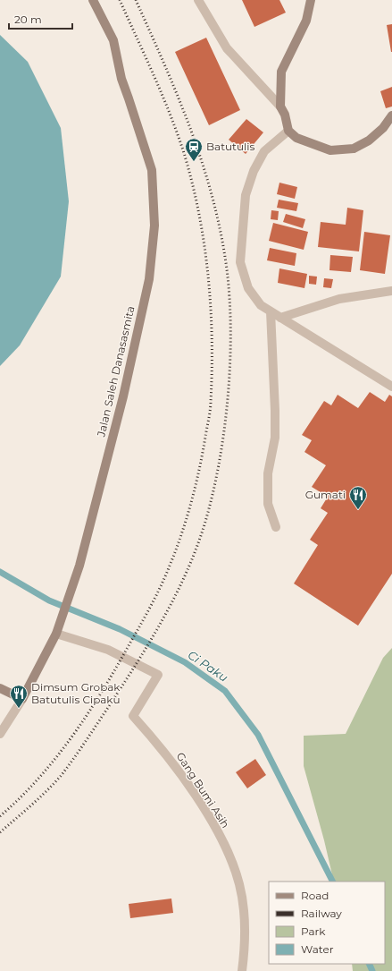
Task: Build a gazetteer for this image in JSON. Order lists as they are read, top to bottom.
{
  "streets": {
    "main road": ["Jalan Saleh Danasasmita"],
    "street": ["Gang Bumi Asih"]
  },
  "crossings": [
    ["Jalan Saleh Danasasmita", "Gang Bumi Asih"]
  ],
  "water": ["Ci Paku"],
  "places": {
    "station": ["Batutulis"],
    "restaurant": ["Gumati", "Dimsum Grobak Batutulis Cipaku"]
  },
  "legend": [
    "Road",
    "Railway",
    "Park",
    "Water"
  ],
  "scale_bar": "20 m"
}
